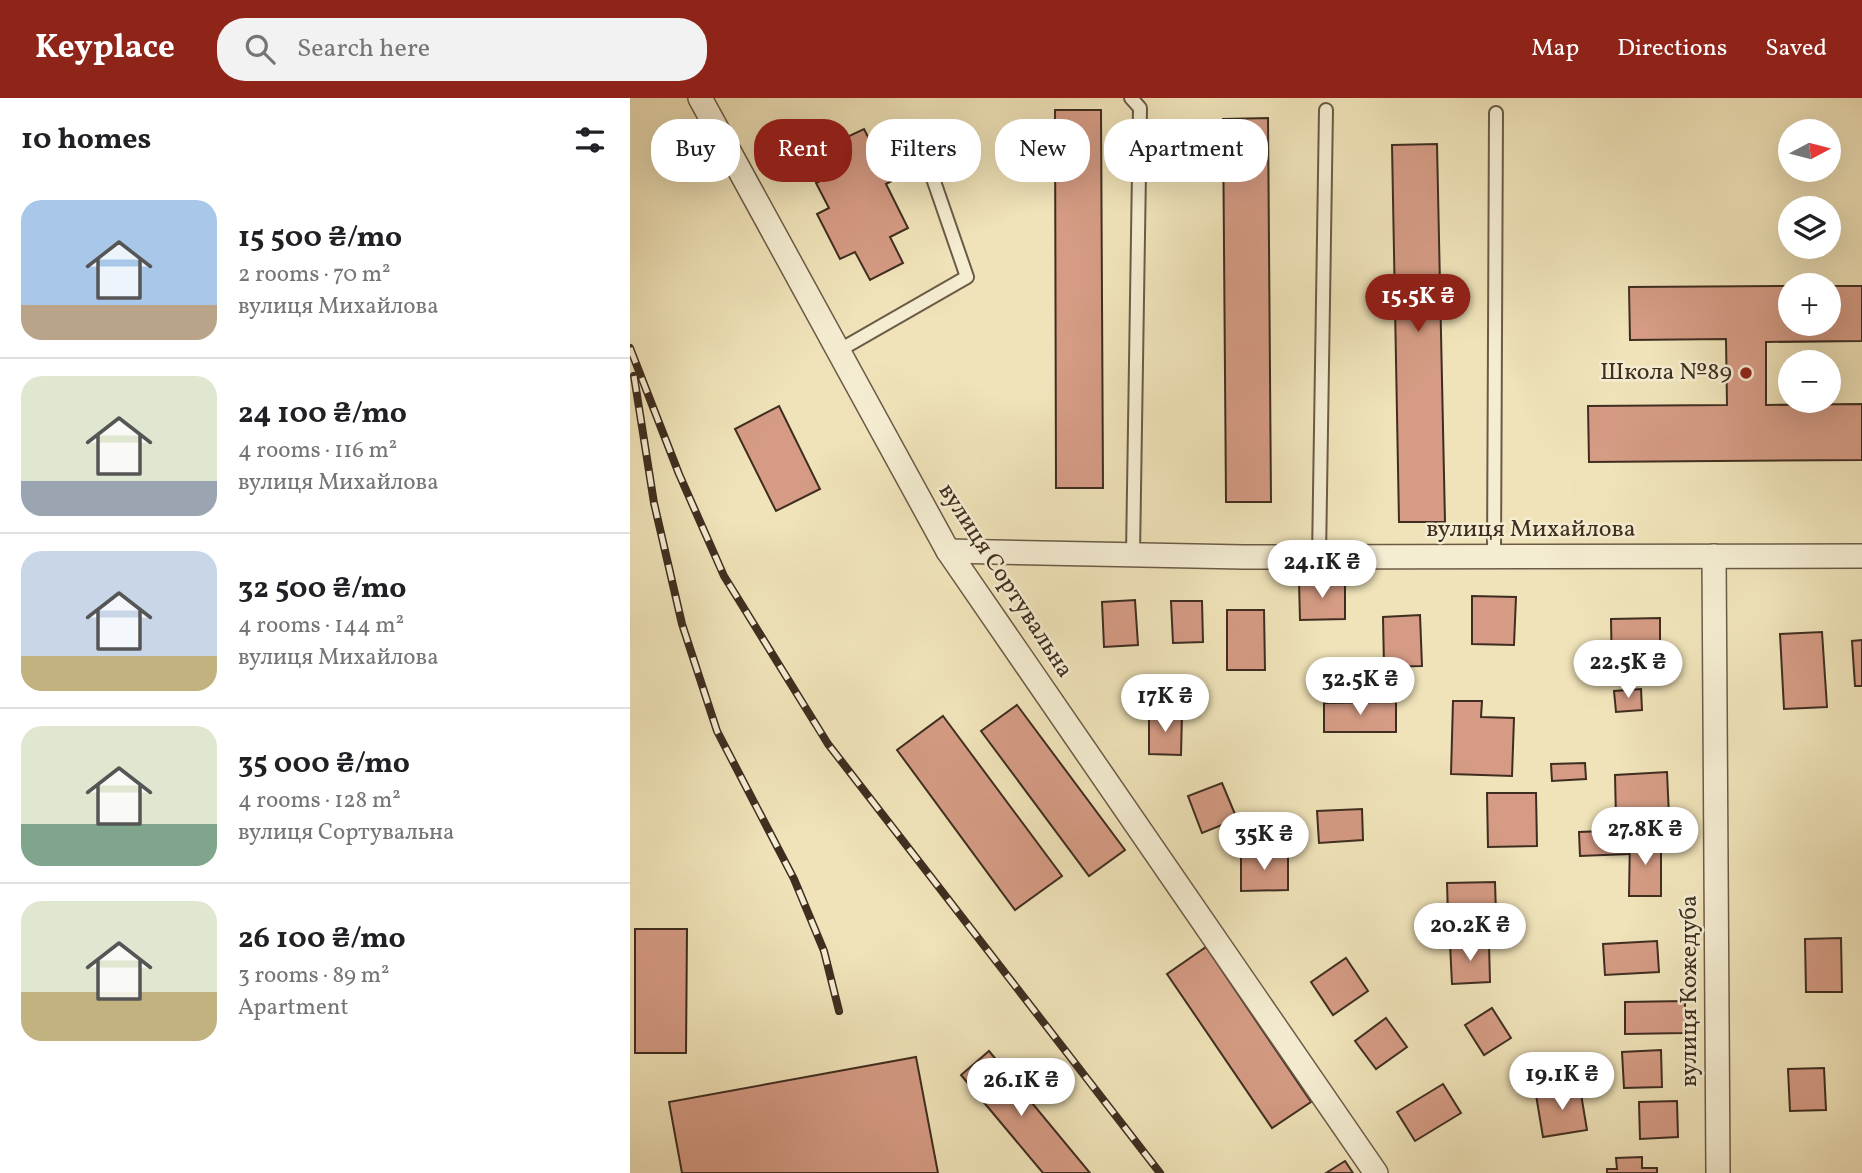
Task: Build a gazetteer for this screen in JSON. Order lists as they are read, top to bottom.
{
  "streets": {
    "street": ["вулиця Михайлова", "вулиця Сортувальна", "вулиця Кожедуба"]
  },
  "crossings": [
    ["вулиця Михайлова", "вулиця Сортувальна"],
    ["вулиця Михайлова", "вулиця Кожедуба"]
  ],
  "places": ["Школа №89"],
  "north": "right",
  "page": {
    "header": "Keyplace",
    "search": "Search here",
    "nav": ["Map", "Directions", "Saved"],
    "heading": "10 homes",
    "map_buttons": ["+", "−"],
    "chip": [
      "Buy",
      "Rent",
      "Filters",
      "New",
      "Apartment"
    ],
    "list": [
      {
        "name": "15 500 ₴/mo",
        "note": "2 rooms · 70 m² · вулиця Михайлова"
      },
      {
        "name": "24 100 ₴/mo",
        "note": "4 rooms · 116 m² · вулиця Михайлова"
      },
      {
        "name": "32 500 ₴/mo",
        "note": "4 rooms · 144 m² · вулиця Михайлова"
      },
      {
        "name": "35 000 ₴/mo",
        "note": "4 rooms · 128 m² · вулиця Сортувальна"
      },
      {
        "name": "26 100 ₴/mo",
        "note": "3 rooms · 89 m² · Apartment"
      }
    ],
    "price": [
      "15.5K ₴",
      "24.1K ₴",
      "22.5K ₴",
      "32.5K ₴",
      "17K ₴",
      "27.8K ₴",
      "35K ₴",
      "20.2K ₴",
      "19.1K ₴",
      "26.1K ₴"
    ]
  }
}
